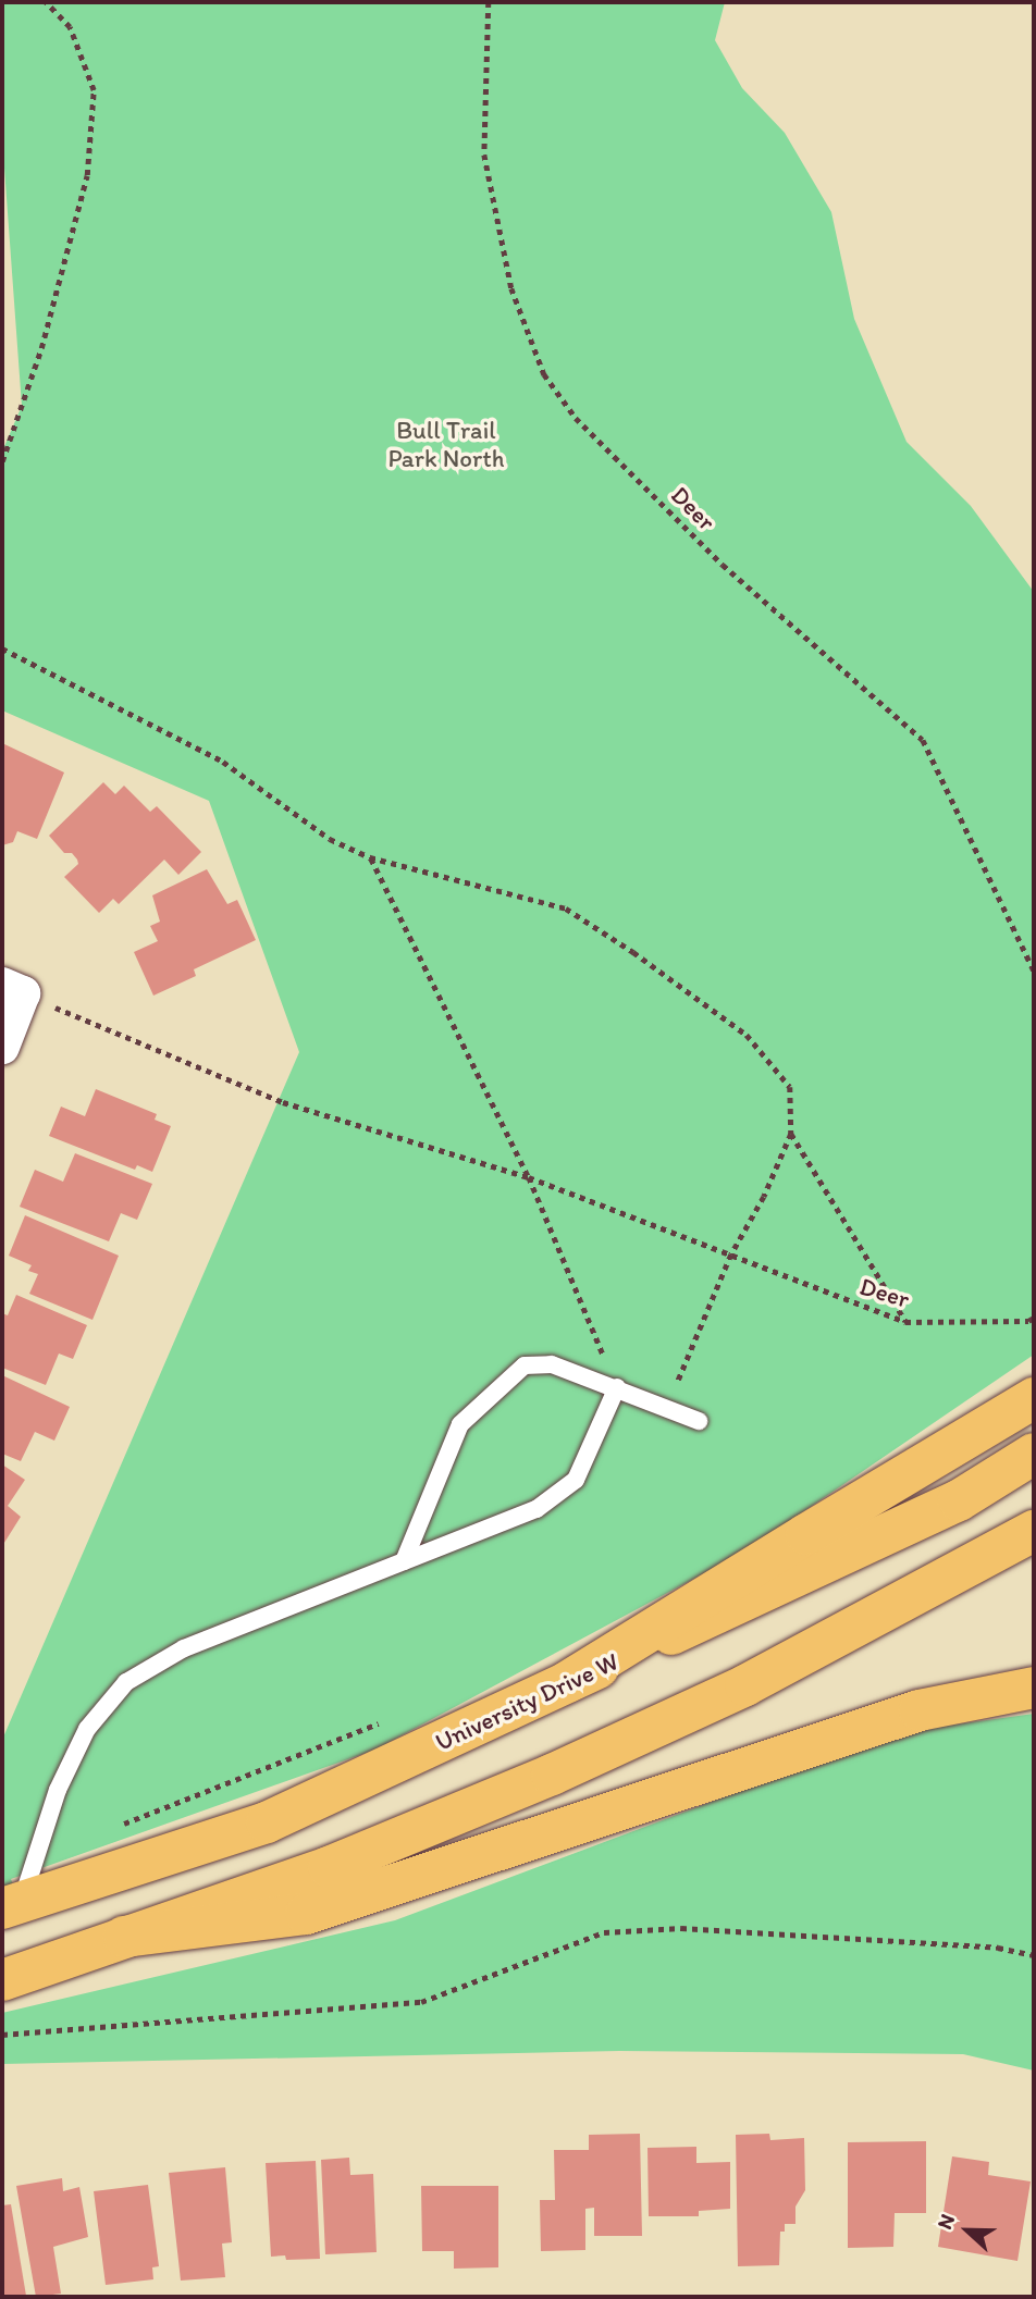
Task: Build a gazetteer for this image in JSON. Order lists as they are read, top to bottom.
{
  "streets": {
    "main road": ["University Drive W"],
    "path": ["Deer"]
  },
  "parks": ["Bull Trail Park North"],
  "north": "left"
}
